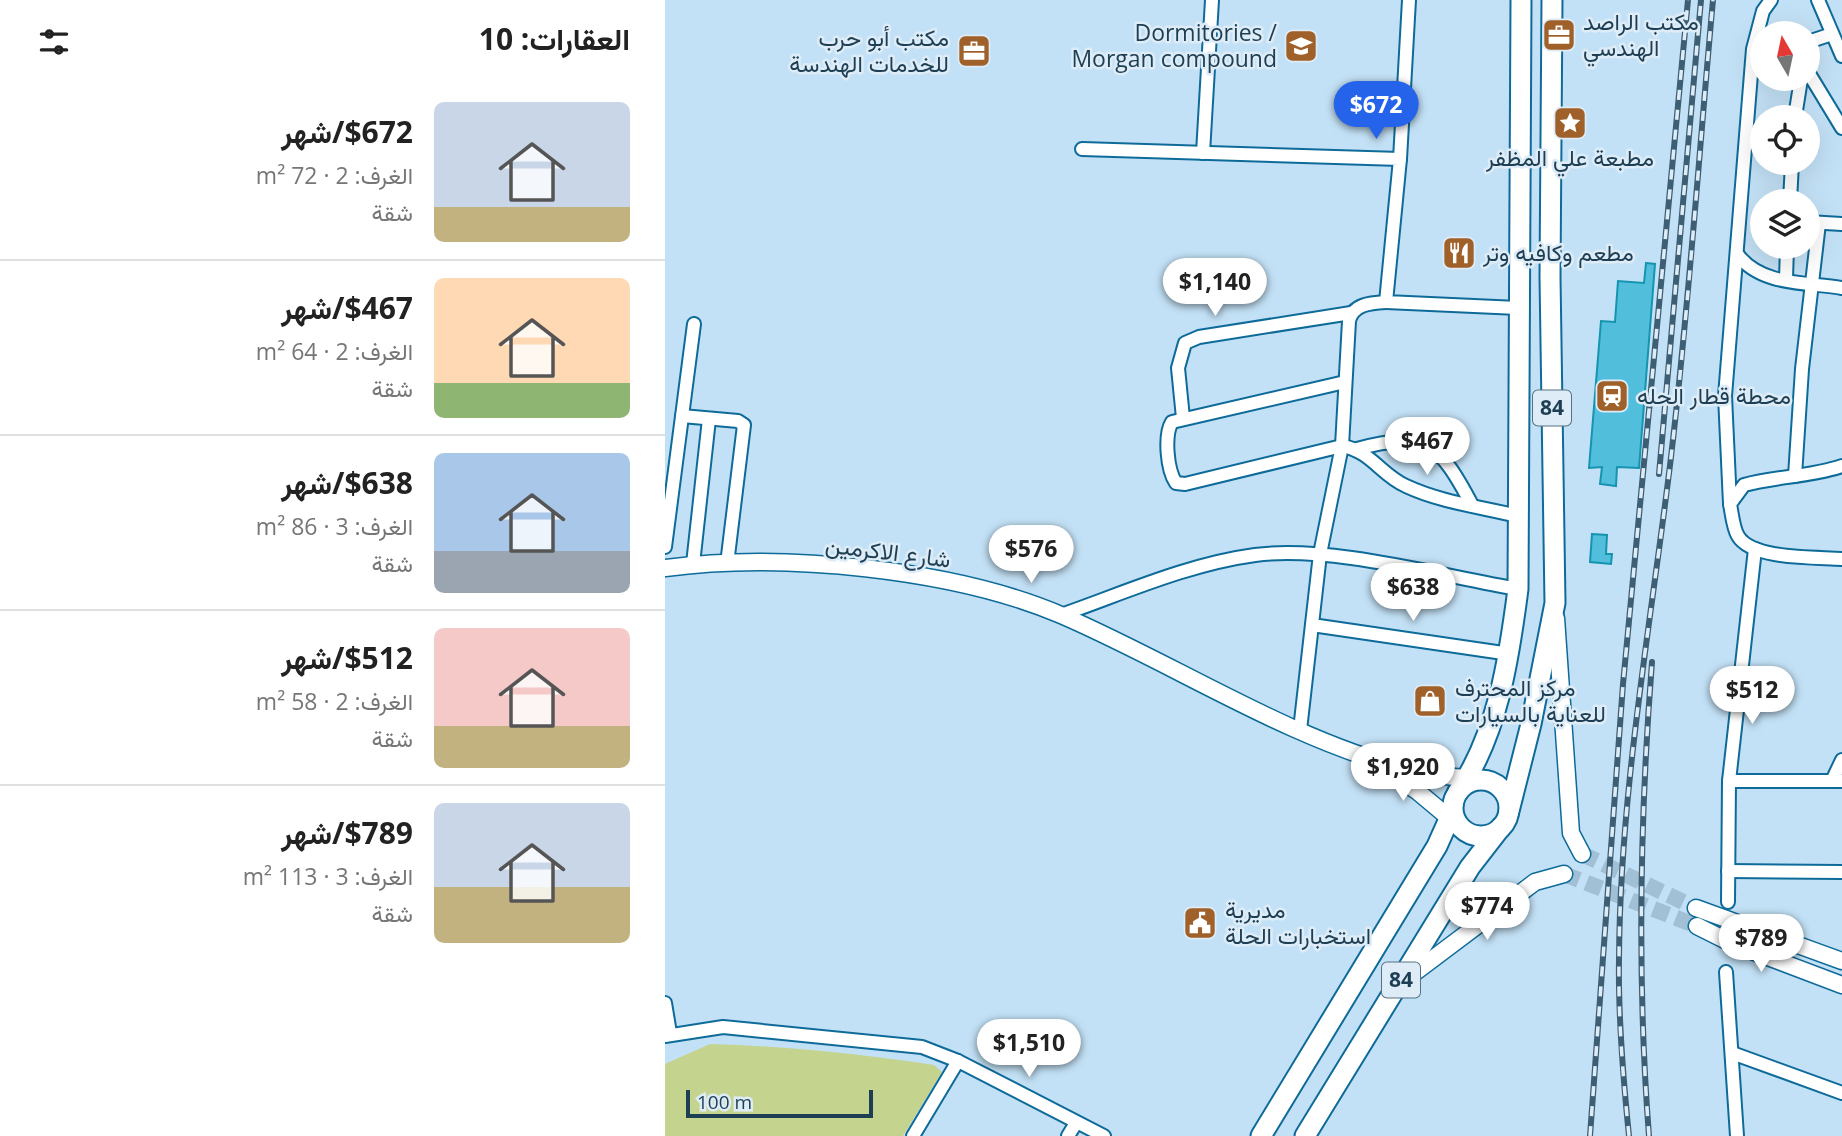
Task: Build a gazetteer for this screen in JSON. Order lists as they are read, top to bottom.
{
  "streets": {
    "main road": ["84"],
    "street": ["شارع الاكرمين"]
  },
  "crossings": [
    ["84", "شارع الاكرمين"]
  ],
  "places": {
    "office": ["مكتب الراصد الهندسي", "مكتب أبو حرب للخدمات الهندسة"],
    "school or university": ["Dormitories / Morgan compound"],
    "place": ["مطبعة علي المظفر"],
    "restaurant": ["مطعم وكافيه وتر"],
    "station": ["محطة قطار الحله"],
    "shop": ["مركز المحترف للعناية بالسيارات"],
    "public building": ["مديرية استخبارات الحلة"]
  },
  "scale_bar": "100 m",
  "north": "top",
  "page": {
    "heading": "العقارات: 10",
    "price": [
      "$672",
      "$1,140",
      "$467",
      "$576",
      "$638",
      "$512",
      "$1,920",
      "$774",
      "$789",
      "$1,510"
    ],
    "list": [
      {
        "name": "$672/شهر",
        "note": "الغرف: 2 · 72 m² · شقة"
      },
      {
        "name": "$467/شهر",
        "note": "الغرف: 2 · 64 m² · شقة"
      },
      {
        "name": "$638/شهر",
        "note": "الغرف: 3 · 86 m² · شقة"
      },
      {
        "name": "$512/شهر",
        "note": "الغرف: 2 · 58 m² · شقة"
      },
      {
        "name": "$789/شهر",
        "note": "الغرف: 3 · 113 m² · شقة"
      }
    ],
    "scale": "100 m"
  }
}
